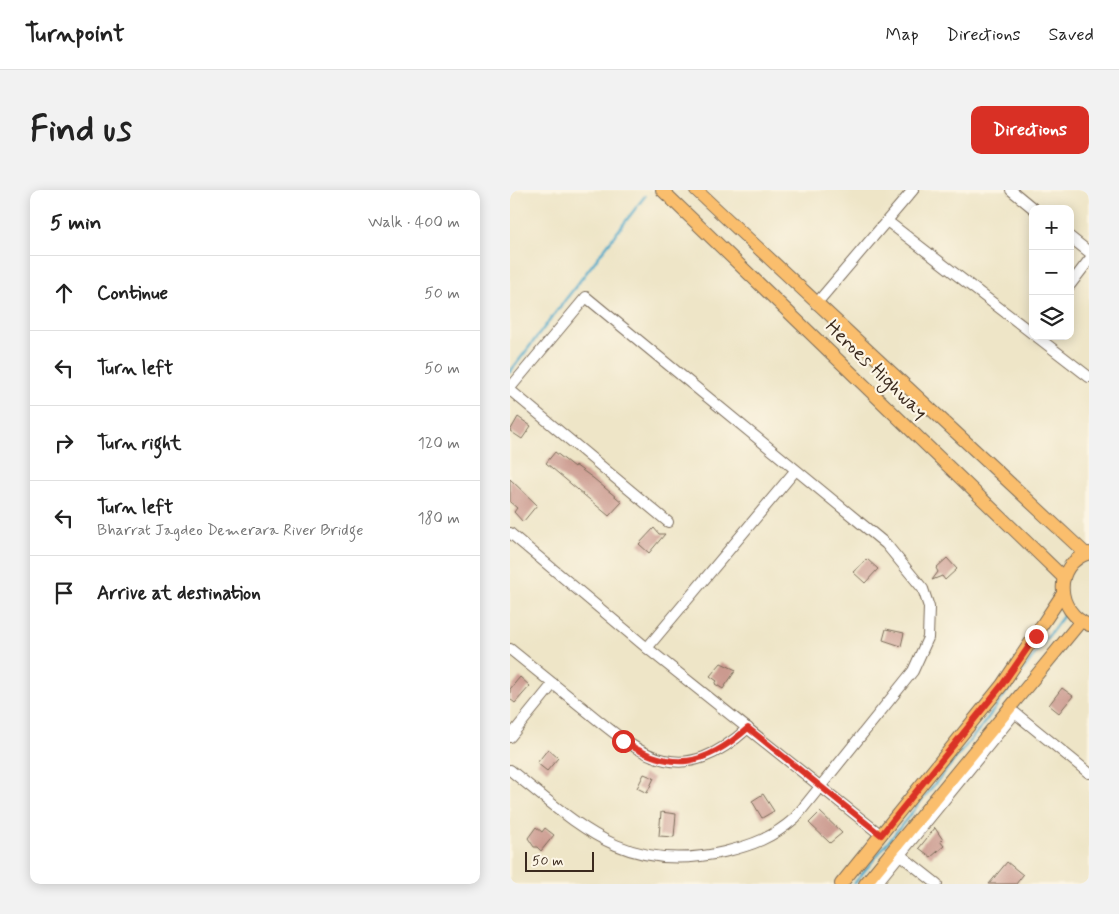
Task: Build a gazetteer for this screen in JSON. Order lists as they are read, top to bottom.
{
  "streets": {
    "main road": ["Heroes Highway"]
  },
  "scale_bar": "50 m",
  "page": {
    "header": "Turnpoint",
    "nav": ["Map", "Directions", "Saved"],
    "buttons": "Directions",
    "title": "Find us",
    "heading": ["5 min", "Walk · 400 m"],
    "map_buttons": ["+", "−"],
    "list": [
      ["Continue", "50 m"],
      ["Turn left", "50 m"],
      ["Turn right", "120 m"],
      ["Turn left", "Bharrat Jagdeo Demerara River Bridge", "180 m"],
      "Arrive at destination"
    ],
    "scale": "50 m"
  }
}
